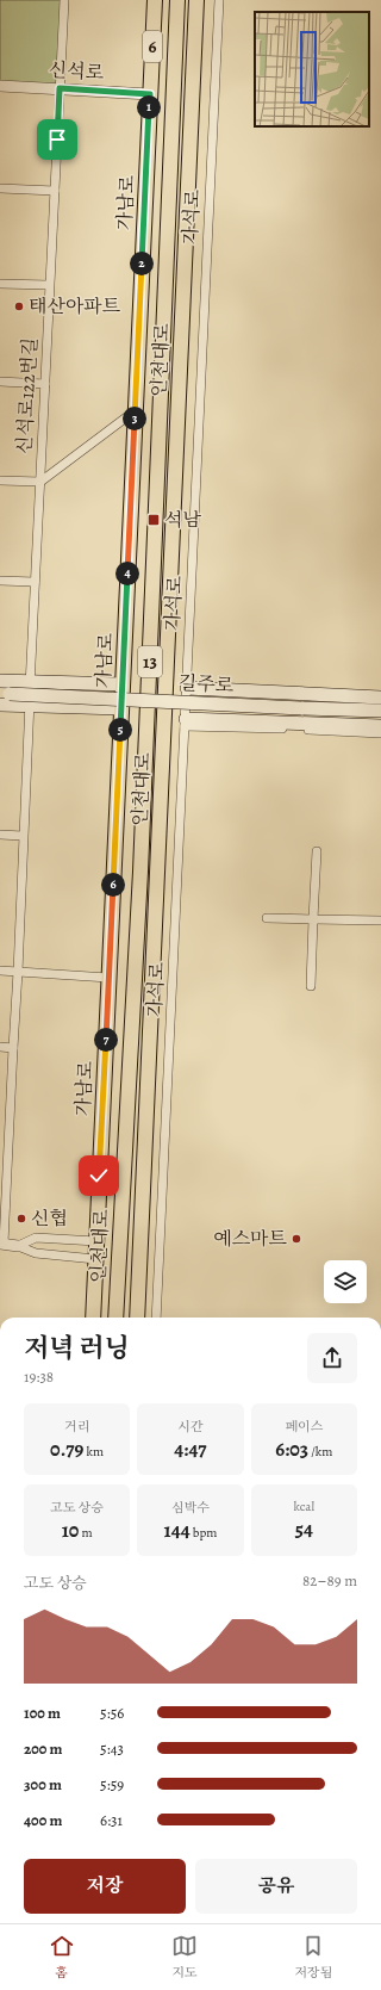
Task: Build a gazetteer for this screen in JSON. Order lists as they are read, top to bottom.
{
  "streets": {
    "main road": [
      "6",
      "가남로",
      "인천대로",
      "13",
      "길주로"
    ],
    "street": ["신석로", "가석로", "신석로122번길"]
  },
  "crossings": [
    ["신석로", "가남로"],
    ["신석로", "신석로122번길"],
    ["가석로", "길주로"]
  ],
  "places": {
    "other": ["태산아파트", "신협", "예스마트"],
    "transit": ["석남"]
  },
  "page": {
    "pins": [
      "1",
      "2",
      "3",
      "4",
      "5",
      "6",
      "7"
    ],
    "heading": ["저녁 러닝", "19:38"],
    "stats": [
      ["거리", "0.79 km"],
      ["시간", "4:47"],
      ["페이스", "6:03 /km"],
      ["고도 상승", "10 m"],
      ["심박수", "144 bpm"],
      ["kcal", "54"]
    ],
    "chart": ["고도 상승", "82–89 m"],
    "list": [
      {
        "name": "100 m",
        "note": "5:56"
      },
      {
        "name": "200 m",
        "note": "5:43"
      },
      {
        "name": "300 m",
        "note": "5:59"
      },
      {
        "name": "400 m",
        "note": "6:31"
      }
    ],
    "buttons": ["저장", "공유"],
    "tabs": ["홈", "지도", "저장됨"]
  }
}
